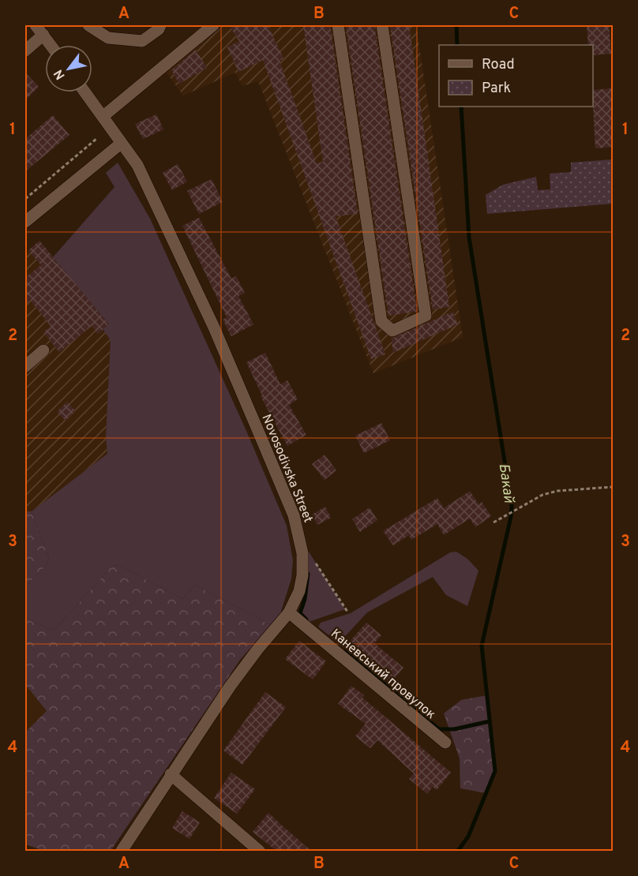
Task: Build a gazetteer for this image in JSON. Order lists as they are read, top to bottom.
{
  "streets": {
    "street": ["Novosodivska Street", "Каневський провулок"]
  },
  "crossings": [
    ["Novosodivska Street", "Каневський провулок"]
  ],
  "water": ["Бакай"],
  "legend": ["Road", "Park"],
  "north": "bottom left",
  "grid": {
    "columns": ["A", "B", "C"],
    "rows": [
      "1",
      "2",
      "3",
      "4"
    ]
  }
}
